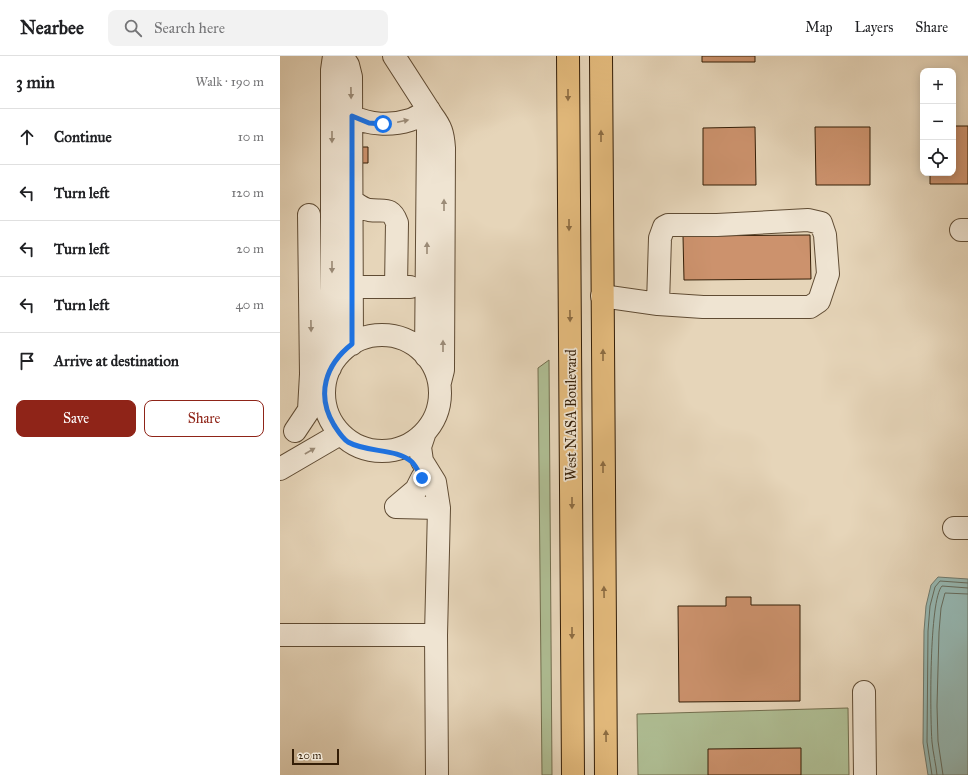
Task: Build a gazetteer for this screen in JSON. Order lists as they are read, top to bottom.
{
  "streets": {
    "main road": ["West NASA Boulevard"]
  },
  "scale_bar": "20 m",
  "page": {
    "header": "Nearbee",
    "search": "Search here",
    "nav": ["Map", "Layers", "Share"],
    "heading": ["3 min", "Walk · 190 m"],
    "map_buttons": ["+", "−"],
    "list": [
      ["Continue", "10 m"],
      ["Turn left", "120 m"],
      ["Turn left", "20 m"],
      ["Turn left", "40 m"],
      "Arrive at destination"
    ],
    "buttons": ["Save", "Share"],
    "scale": "20 m"
  }
}
